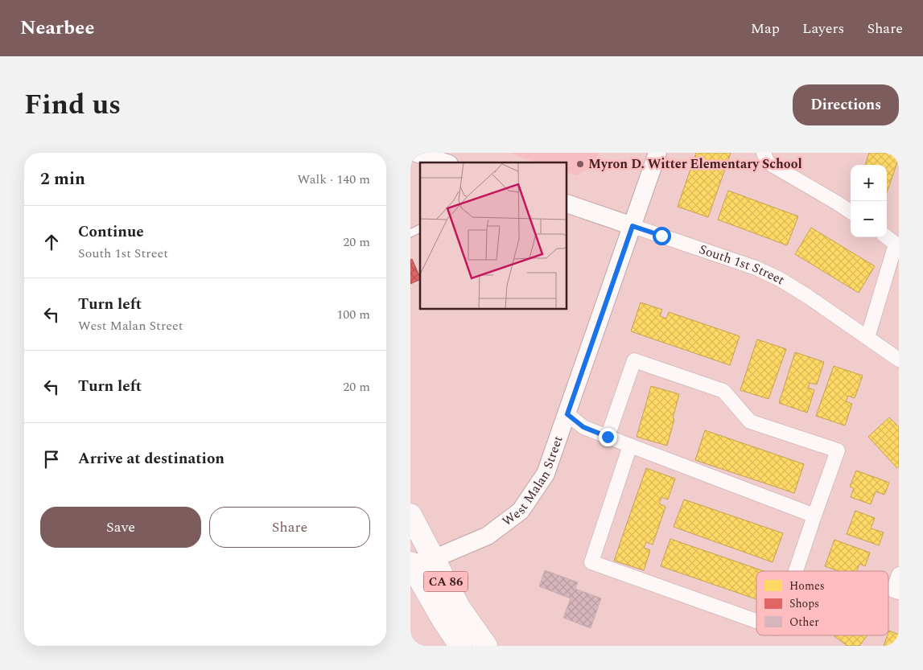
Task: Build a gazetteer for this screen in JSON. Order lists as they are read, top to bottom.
{
  "streets": {
    "highway": ["CA 86"],
    "street": ["South 1st Street", "West Malan Street"]
  },
  "crossings": [
    ["South 1st Street", "West Malan Street"],
    ["West Malan Street", "CA 86"]
  ],
  "places": ["Myron D. Witter Elementary School"],
  "legend": ["Homes", "Shops", "Other"],
  "page": {
    "header": "Nearbee",
    "nav": ["Map", "Layers", "Share"],
    "title": "Find us",
    "buttons": [
      "Directions",
      ["Save", "Share"]
    ],
    "heading": ["2 min", "Walk · 140 m"],
    "map_buttons": ["+", "−"],
    "list": [
      ["Continue", "South 1st Street", "20 m"],
      ["Turn left", "West Malan Street", "100 m"],
      ["Turn left", "20 m"],
      "Arrive at destination"
    ]
  }
}
